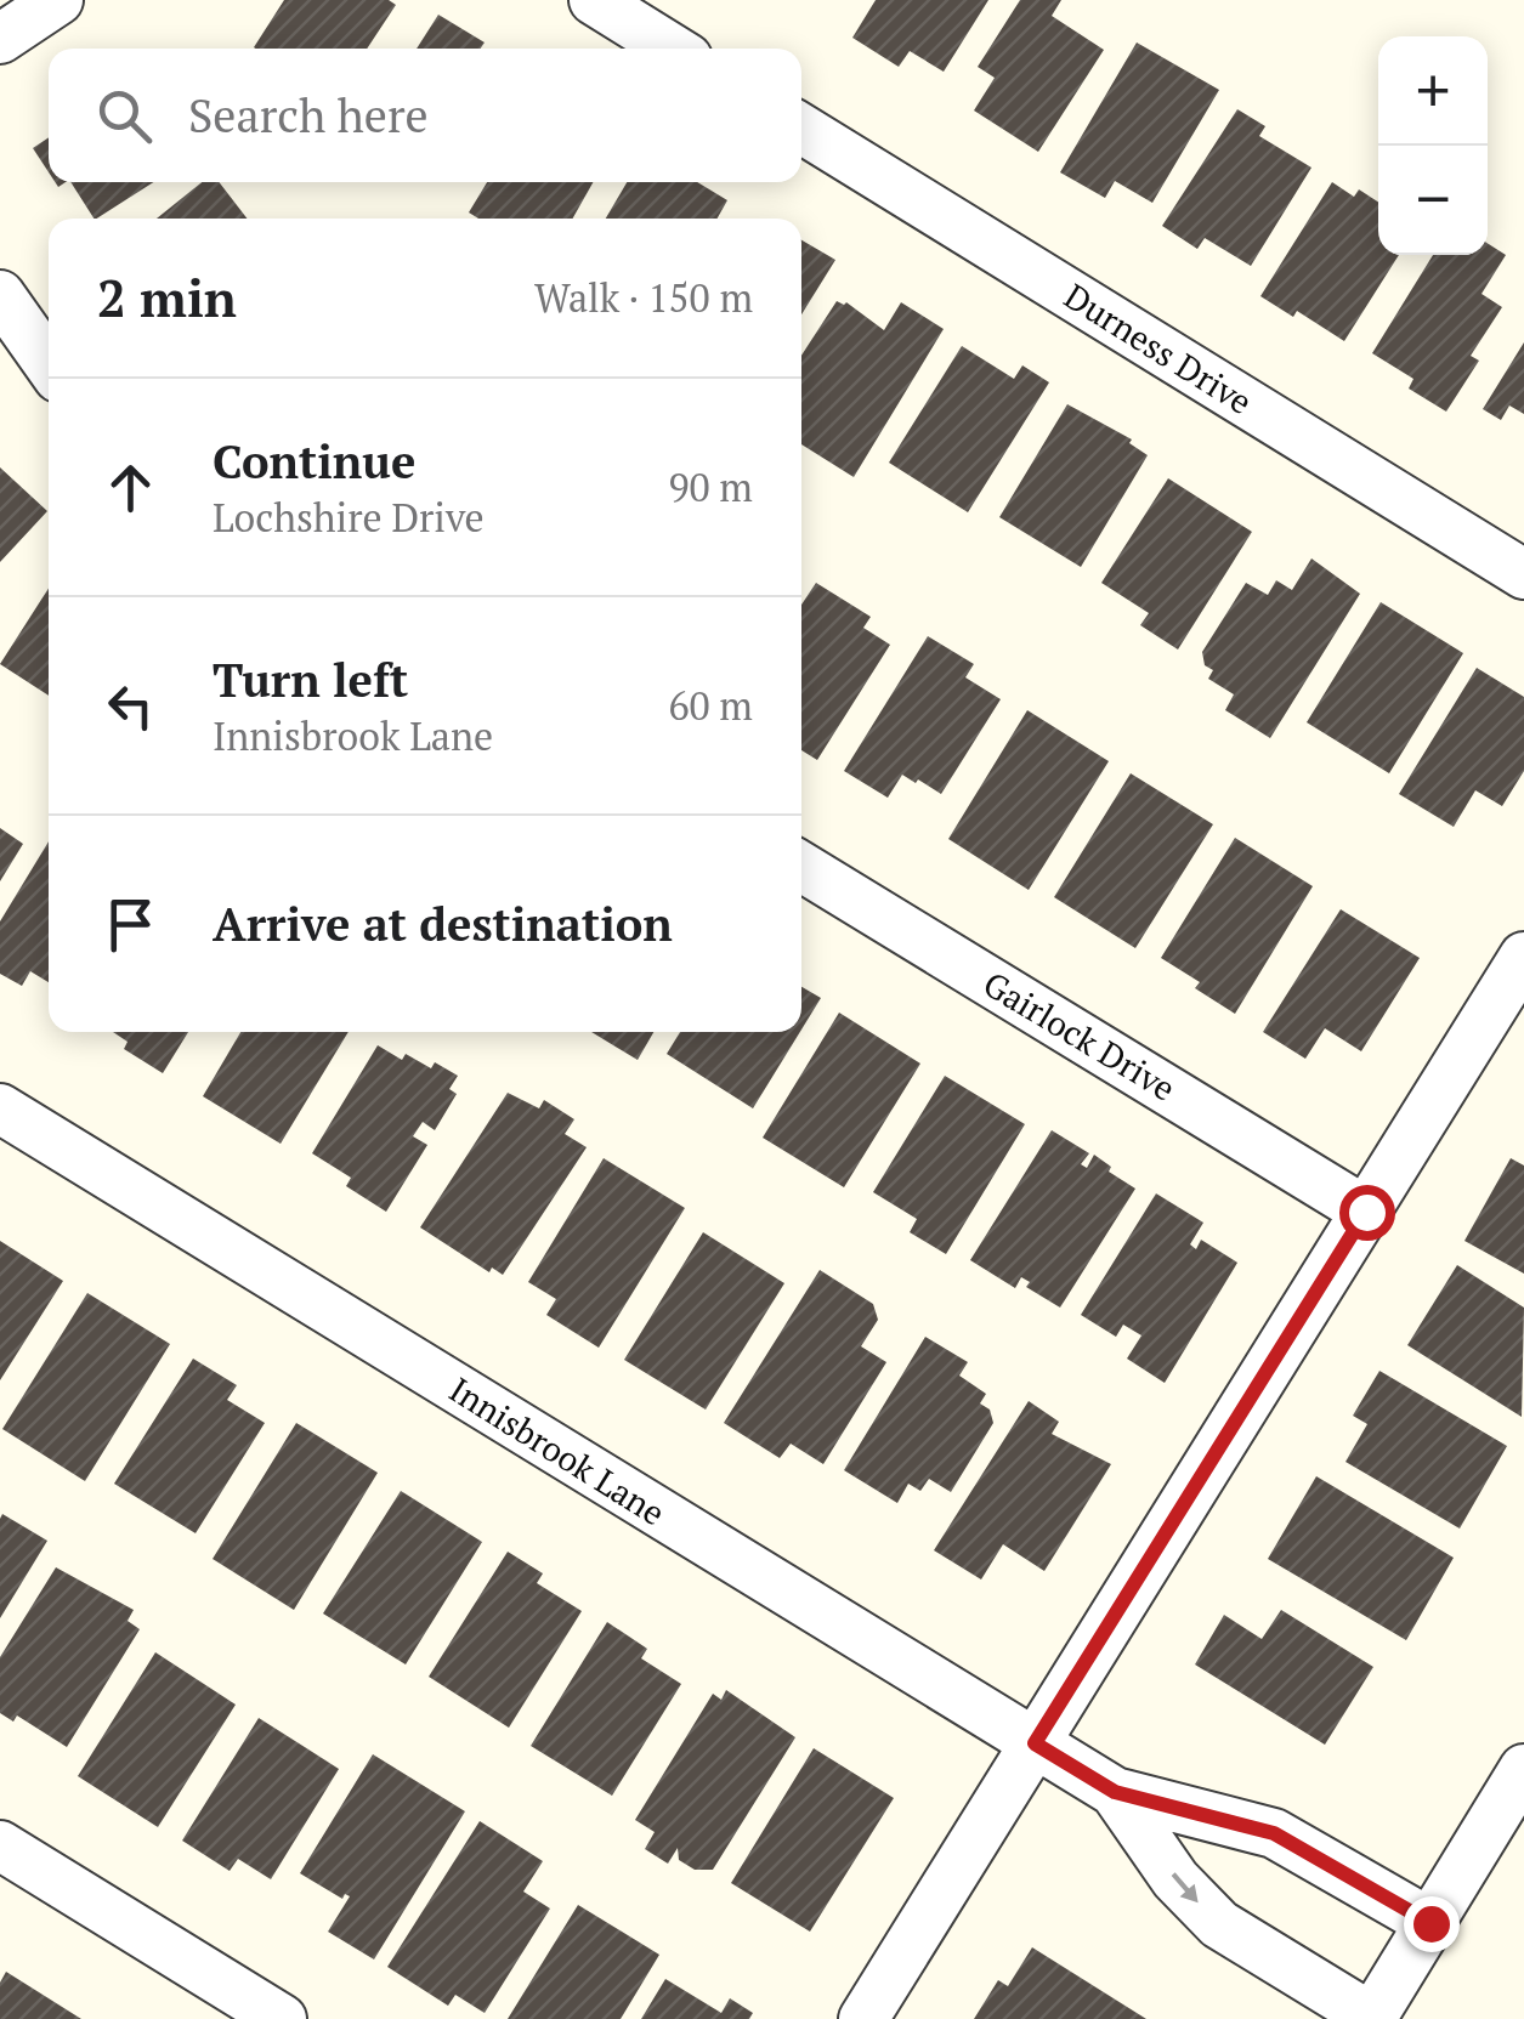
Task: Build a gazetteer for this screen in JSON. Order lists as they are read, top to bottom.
{
  "streets": {
    "street": ["Durness Drive", "Gairlock Drive", "Innisbrook Lane"]
  },
  "page": {
    "map_buttons": ["+", "−"],
    "search": "Search here",
    "heading": ["2 min", "Walk · 150 m"],
    "list": [
      ["Continue", "Lochshire Drive", "90 m"],
      ["Turn left", "Innisbrook Lane", "60 m"],
      "Arrive at destination"
    ]
  }
}
